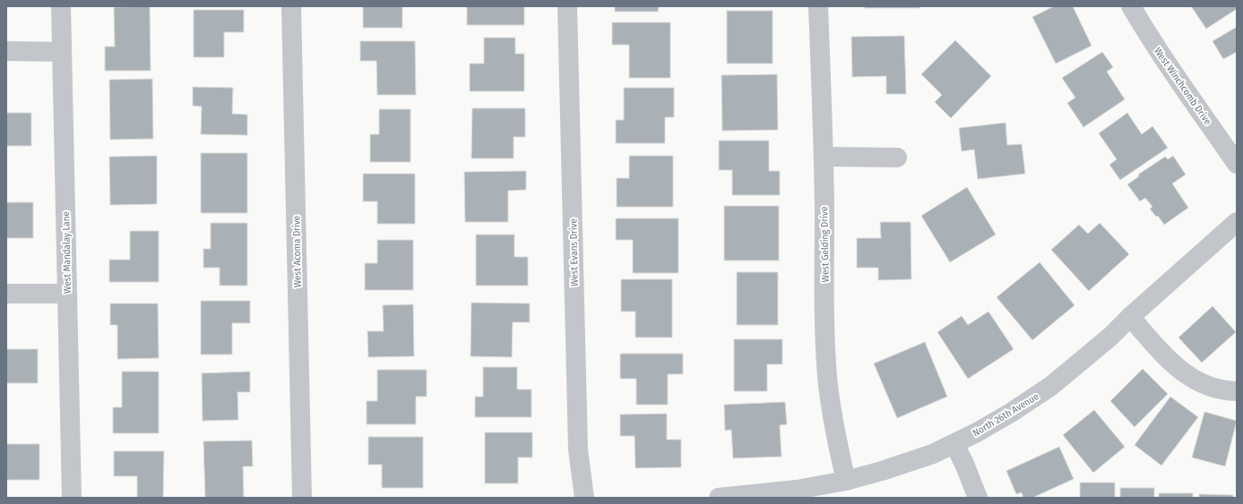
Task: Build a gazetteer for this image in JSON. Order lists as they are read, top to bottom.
{
  "streets": {
    "street": [
      "West Winchcomb Drive",
      "West Gelding Drive",
      "West Acoma Drive",
      "West Mandalay Lane",
      "West Evans Drive",
      "North 26th Avenue"
    ]
  },
  "crossings": [
    ["West Gelding Drive", "North 26th Avenue"]
  ]
}
